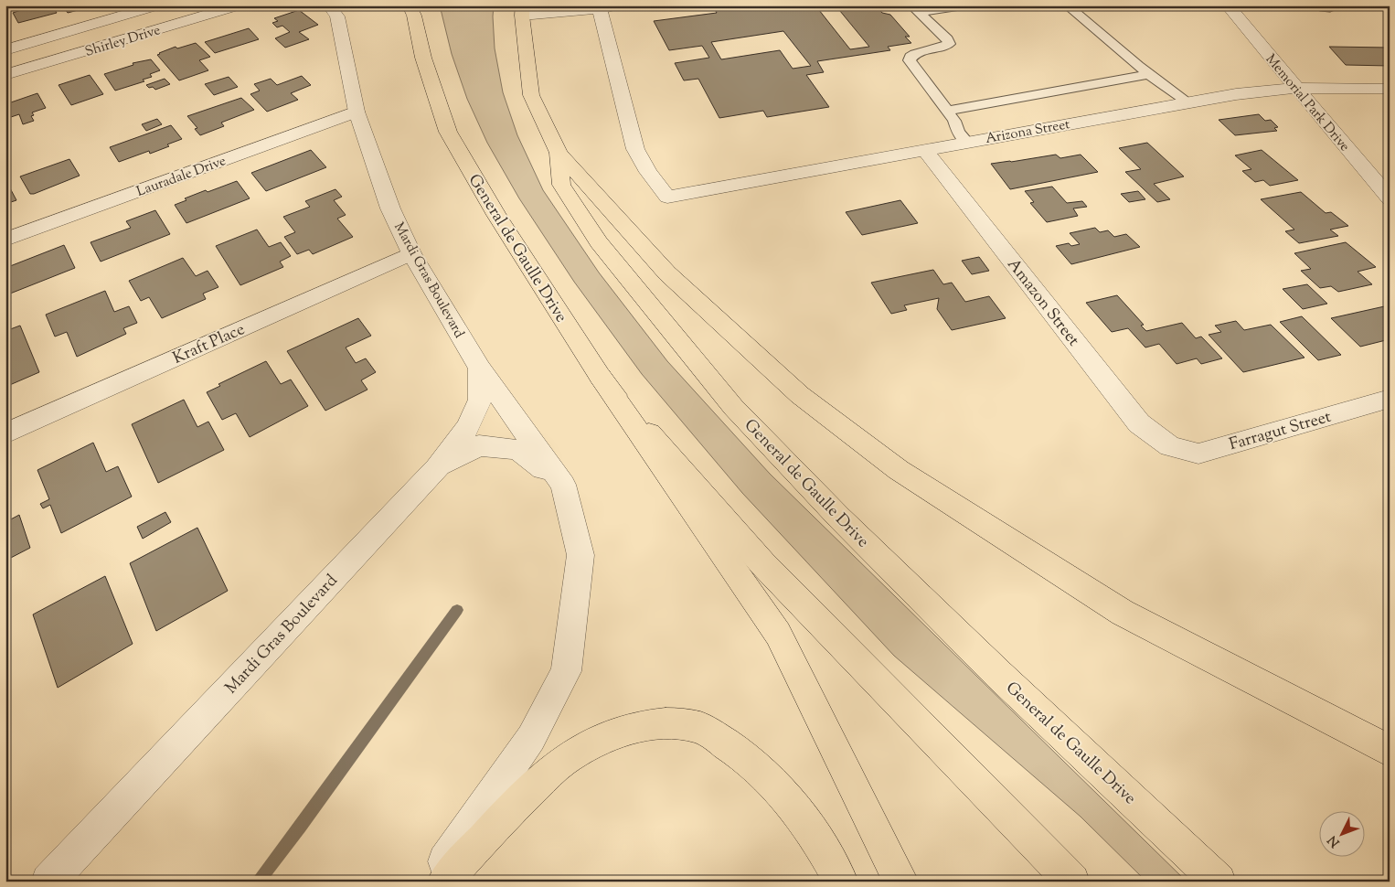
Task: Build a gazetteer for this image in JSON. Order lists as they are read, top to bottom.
{
  "streets": {
    "main road": ["General de Gaulle Drive"],
    "street": [
      "Shirley Drive",
      "Memorial Park Drive",
      "Arizona Street",
      "Lauradale Drive",
      "Mardi Gras Boulevard",
      "Amazon Street",
      "Kraft Place",
      "Farragut Street"
    ]
  },
  "crossings": [
    ["Memorial Park Drive", "Arizona Street"],
    ["Arizona Street", "Amazon Street"],
    ["Lauradale Drive", "Mardi Gras Boulevard"],
    ["Mardi Gras Boulevard", "Kraft Place"],
    ["Amazon Street", "Farragut Street"]
  ],
  "north": "bottom left"
}
